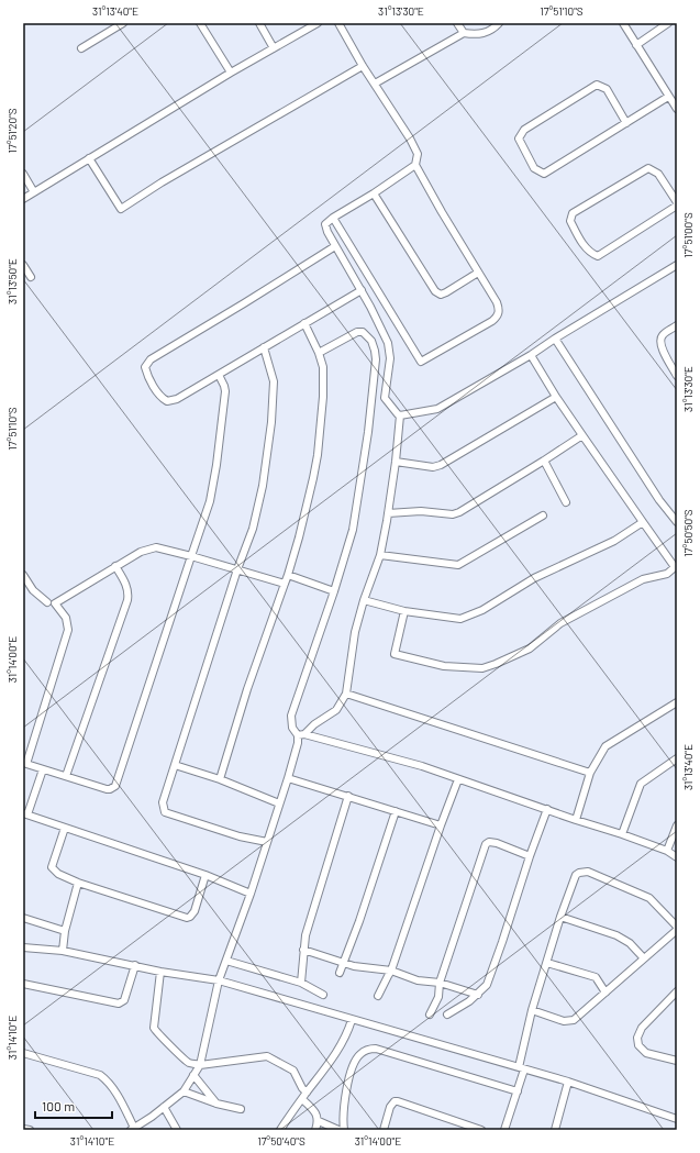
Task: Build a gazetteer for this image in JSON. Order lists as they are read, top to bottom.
{
  "scale_bar": "100 m",
  "coordinates": [
    "31°13'40\"E",
    "31°13'30\"E",
    "17°51'10\"S",
    "17°51'20\"S",
    "17°51'00\"S",
    "31°13'50\"E",
    "17°50'50\"S",
    "31°14'00\"E",
    "31°14'10\"E",
    "17°50'40\"S"
  ]
}
